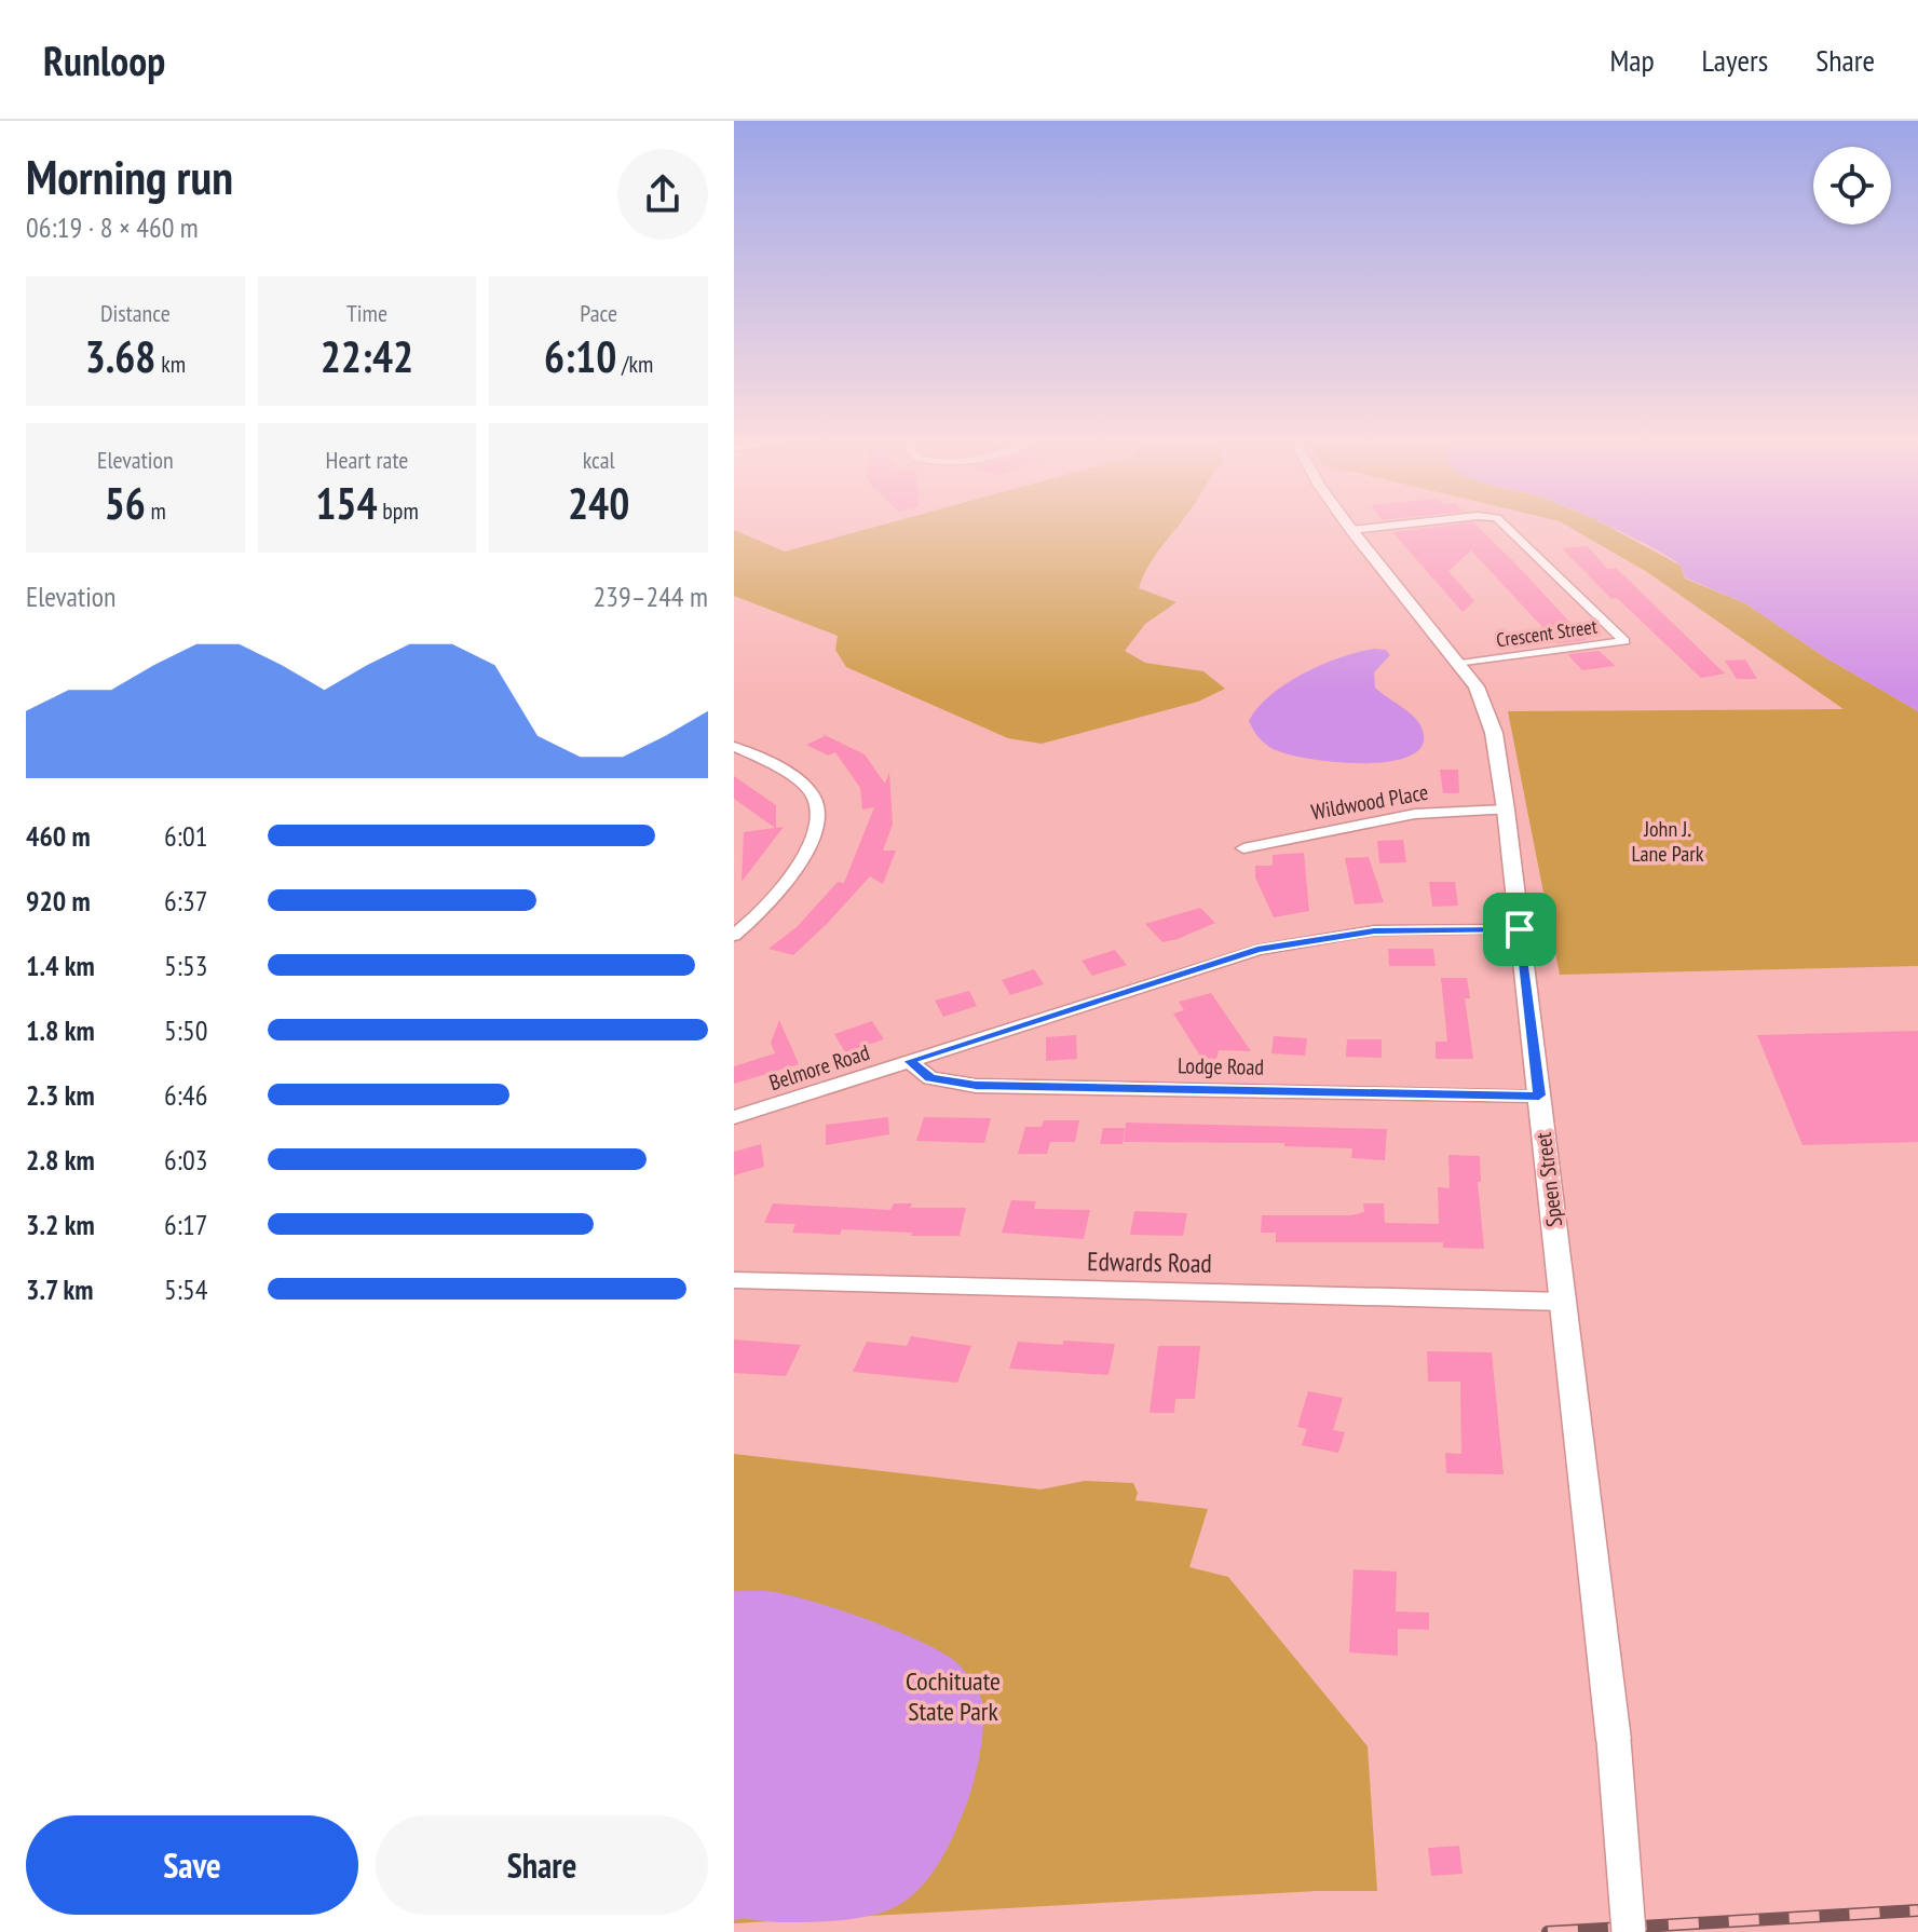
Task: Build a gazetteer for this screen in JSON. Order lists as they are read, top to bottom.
{
  "streets": {
    "street": [
      "Crescent Street",
      "Wildwood Place",
      "Lodge Road",
      "Belmore Road",
      "Speen Street",
      "Edwards Road"
    ]
  },
  "crossings": [
    ["Crescent Street", "Speen Street"],
    ["Wildwood Place", "Speen Street"],
    ["Lodge Road", "Belmore Road"],
    ["Lodge Road", "Speen Street"],
    ["Belmore Road", "Speen Street"],
    ["Speen Street", "Edwards Road"]
  ],
  "parks": ["John J. Lane Park", "Cochituate State Park"],
  "page": {
    "header": "Runloop",
    "nav": ["Map", "Layers", "Share"],
    "heading": ["Morning run", "06:19 · 8 × 460 m"],
    "stats": [
      ["Distance", "3.68 km"],
      ["Time", "22:42"],
      ["Pace", "6:10 /km"],
      ["Elevation", "56 m"],
      ["Heart rate", "154 bpm"],
      ["kcal", "240"]
    ],
    "chart": ["Elevation", "239–244 m"],
    "list": [
      {
        "name": "460 m",
        "note": "6:01"
      },
      {
        "name": "920 m",
        "note": "6:37"
      },
      {
        "name": "1.4 km",
        "note": "5:53"
      },
      {
        "name": "1.8 km",
        "note": "5:50"
      },
      {
        "name": "2.3 km",
        "note": "6:46"
      },
      {
        "name": "2.8 km",
        "note": "6:03"
      },
      {
        "name": "3.2 km",
        "note": "6:17"
      },
      {
        "name": "3.7 km",
        "note": "5:54"
      }
    ],
    "buttons": ["Save", "Share"]
  }
}
